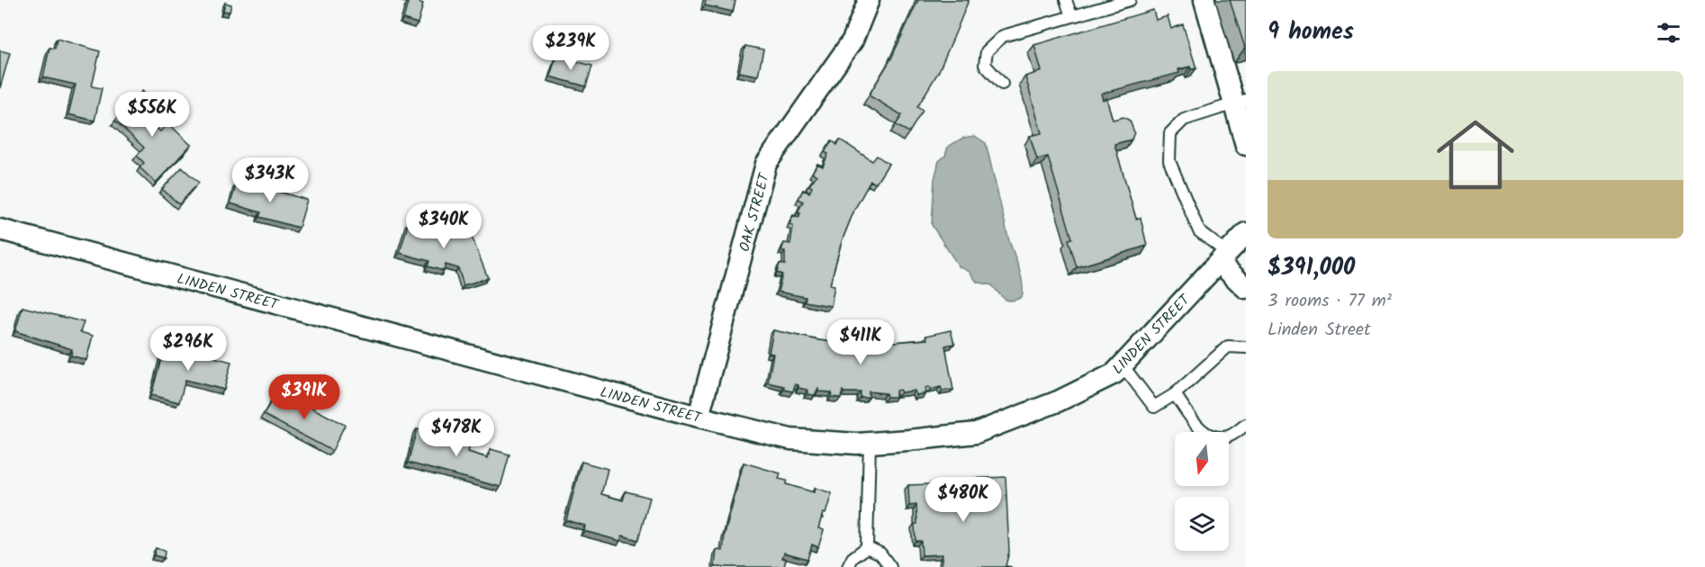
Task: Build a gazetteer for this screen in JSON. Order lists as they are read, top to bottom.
{
  "streets": {
    "street": ["OAK STREET", "LINDEN STREET"]
  },
  "crossings": [
    ["OAK STREET", "LINDEN STREET"]
  ],
  "north": "bottom",
  "page": {
    "heading": "9 homes",
    "price": [
      "$239K",
      "$556K",
      "$343K",
      "$340K",
      "$411K",
      "$296K",
      "$391K",
      "$478K",
      "$480K"
    ],
    "list": [
      {
        "name": "$391,000",
        "note": "3 rooms · 77 m² · Linden Street"
      }
    ]
  }
}
